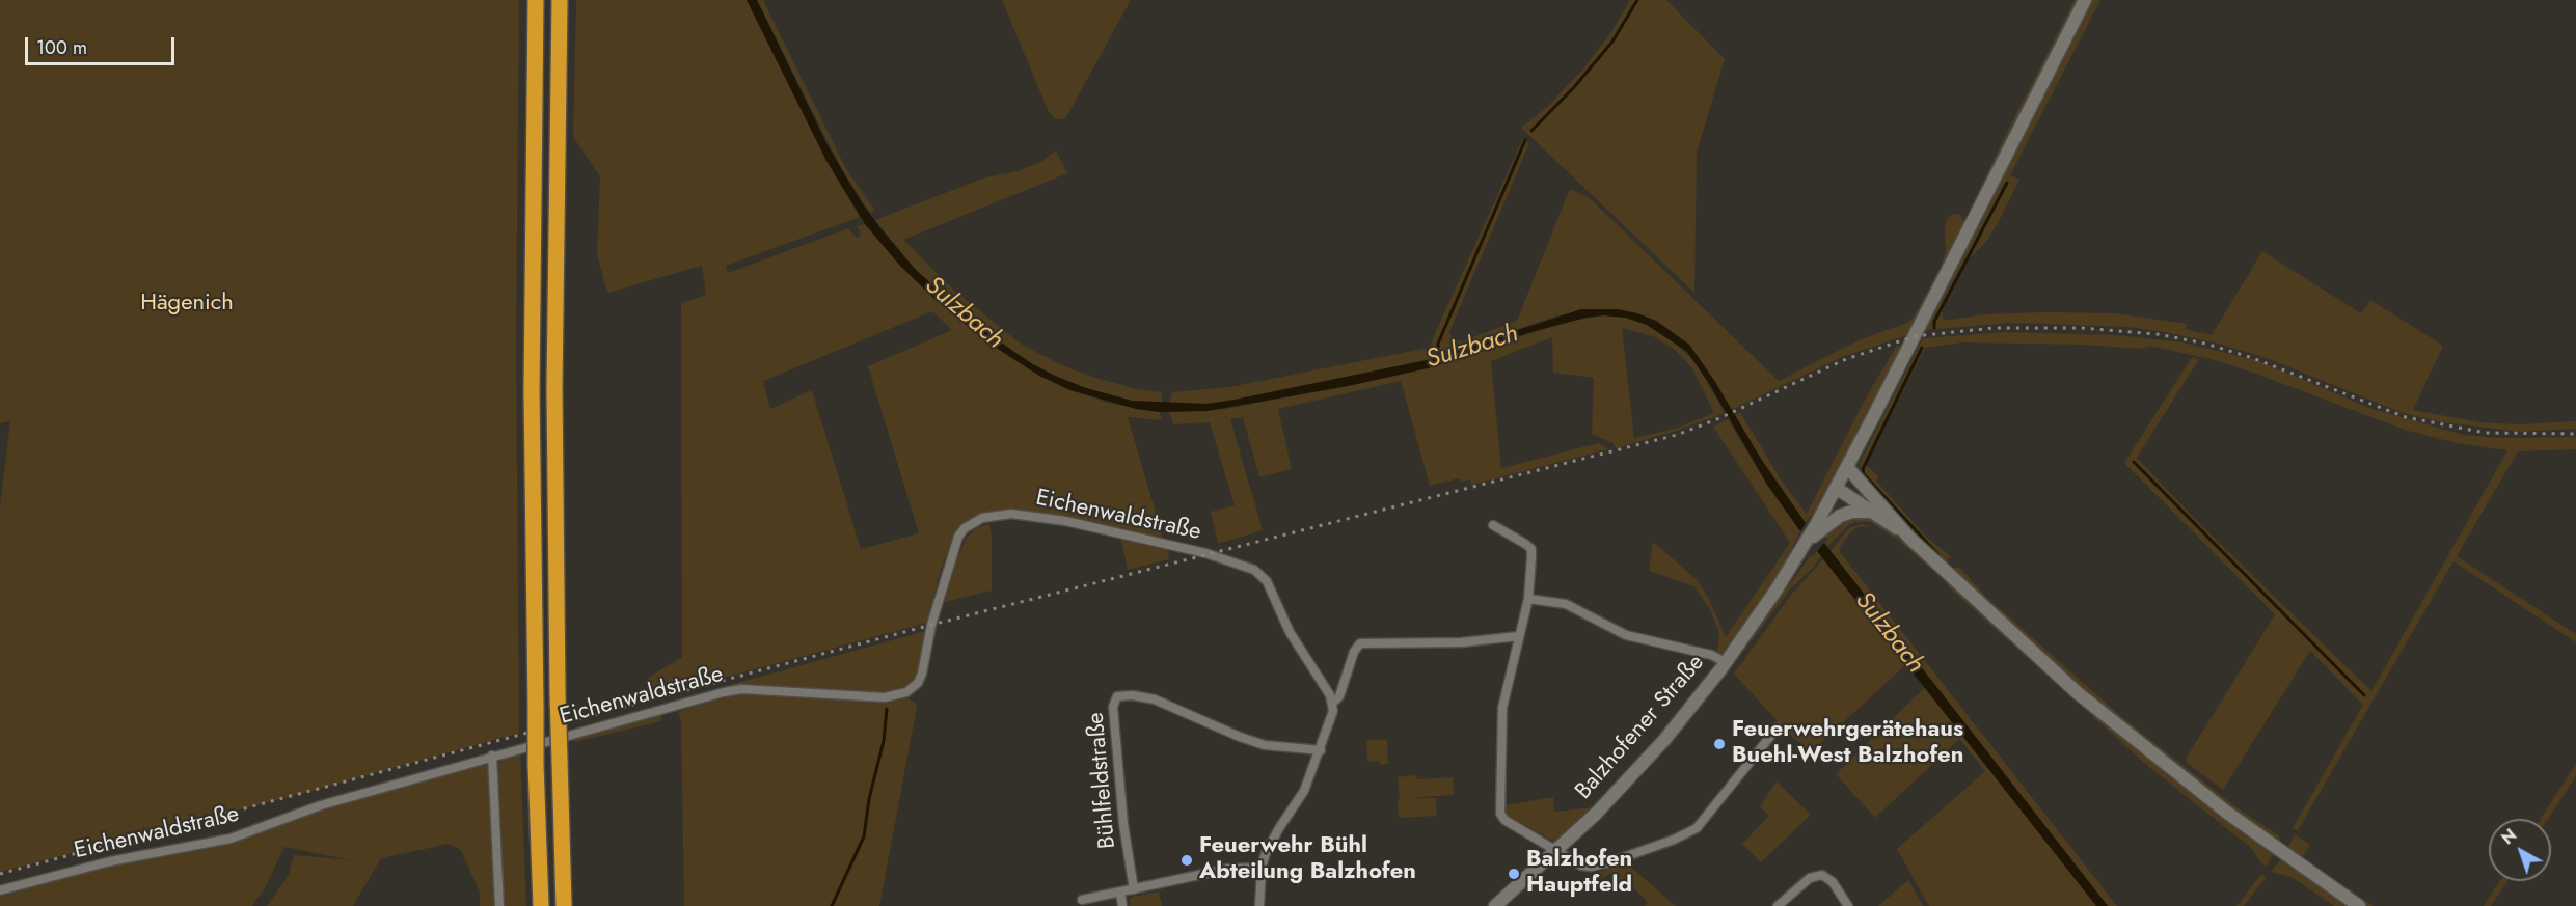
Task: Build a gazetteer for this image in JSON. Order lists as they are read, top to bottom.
{
  "streets": {
    "street": ["Eichenwaldstraße", "Balzhofener Straße", "Bühlfeldstraße"]
  },
  "water": ["Sulzbach"],
  "parks": ["Hägenich"],
  "places": ["Feuerwehrgerätehaus Buehl-West Balzhofen", "Feuerwehr Bühl Abteilung Balzhofen", "Balzhofen Hauptfeld"],
  "scale_bar": "100 m",
  "north": "top left"
}
